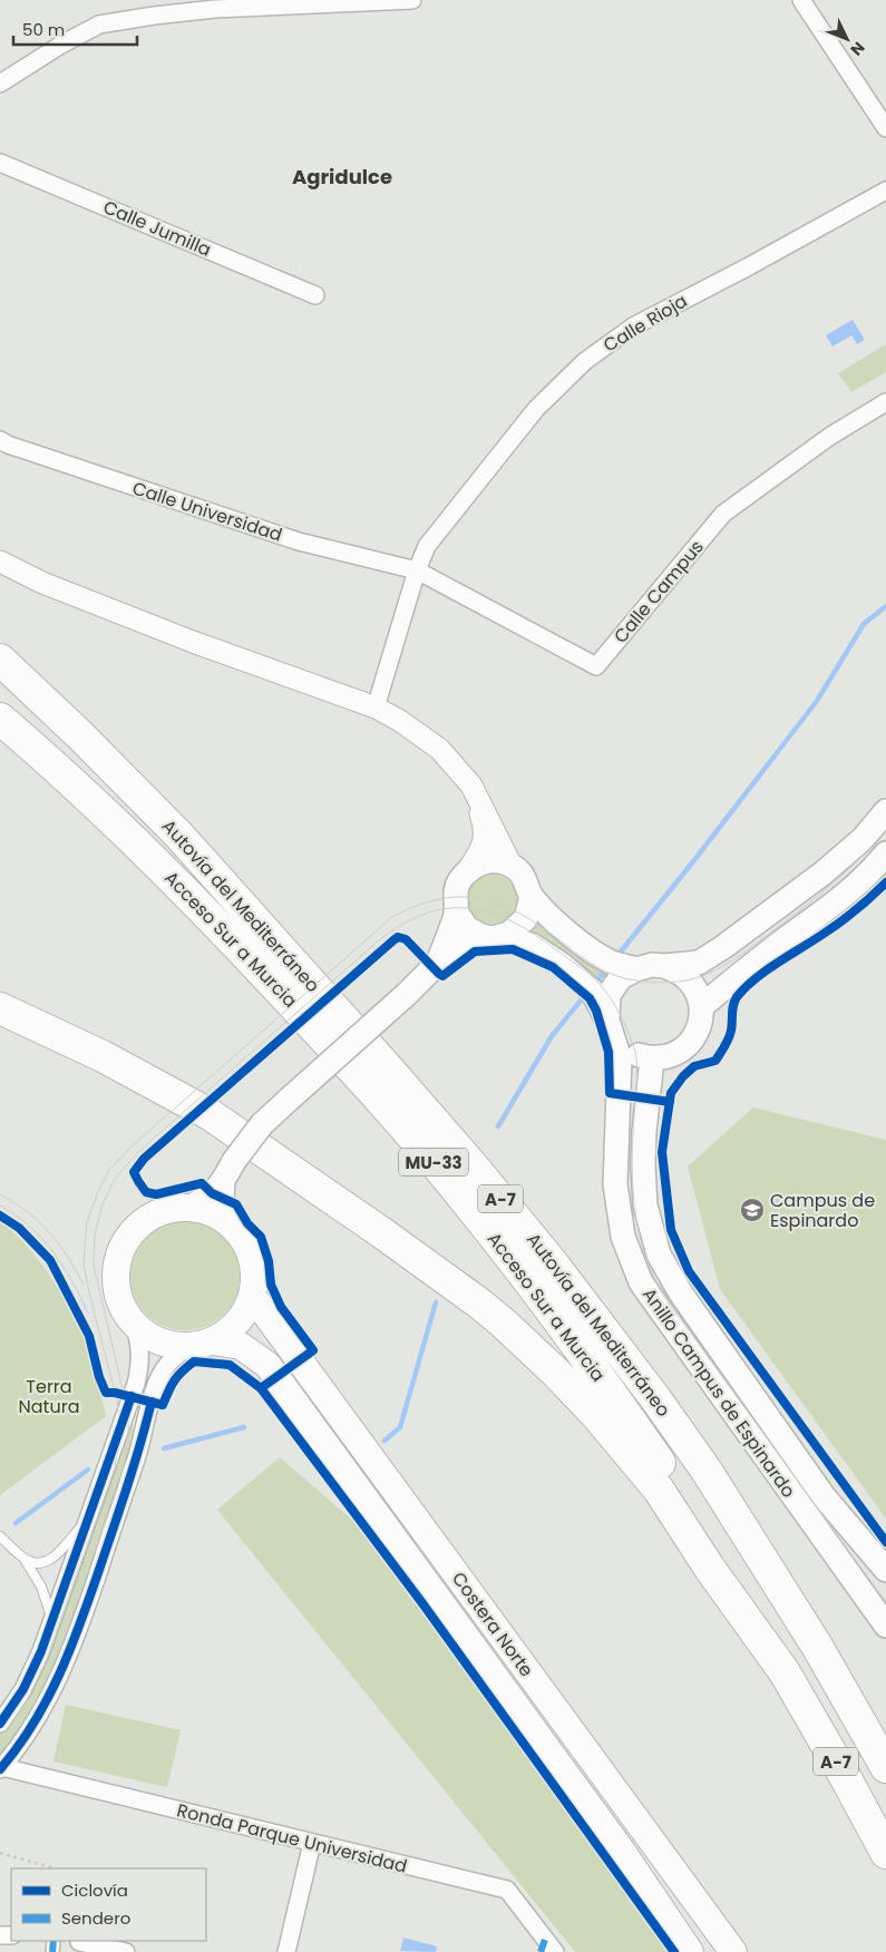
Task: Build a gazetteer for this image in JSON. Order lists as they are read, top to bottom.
{
  "streets": {
    "highway": [
      "Autovía del Mediterráneo",
      "Acceso Sur a Murcia",
      "MU-33",
      "A-7"
    ],
    "main road": ["Anillo Campus de Espinardo", "Costera Norte"],
    "street": [
      "Calle Jumilla",
      "Calle Rioja",
      "Calle Universidad",
      "Calle Campus",
      "Ronda Parque Universidad"
    ]
  },
  "crossings": [
    ["Calle Rioja", "Calle Universidad"],
    ["Calle Rioja", "Calle Campus"],
    ["Calle Universidad", "Calle Campus"],
    ["Acceso Sur a Murcia", "A-7"]
  ],
  "districts": ["Agridulce"],
  "parks": ["Terra Natura"],
  "places": {
    "school or university": ["Campus de Espinardo"]
  },
  "legend": ["Ciclovía", "Sendero"],
  "scale_bar": "50 m",
  "north": "bottom right"
}
